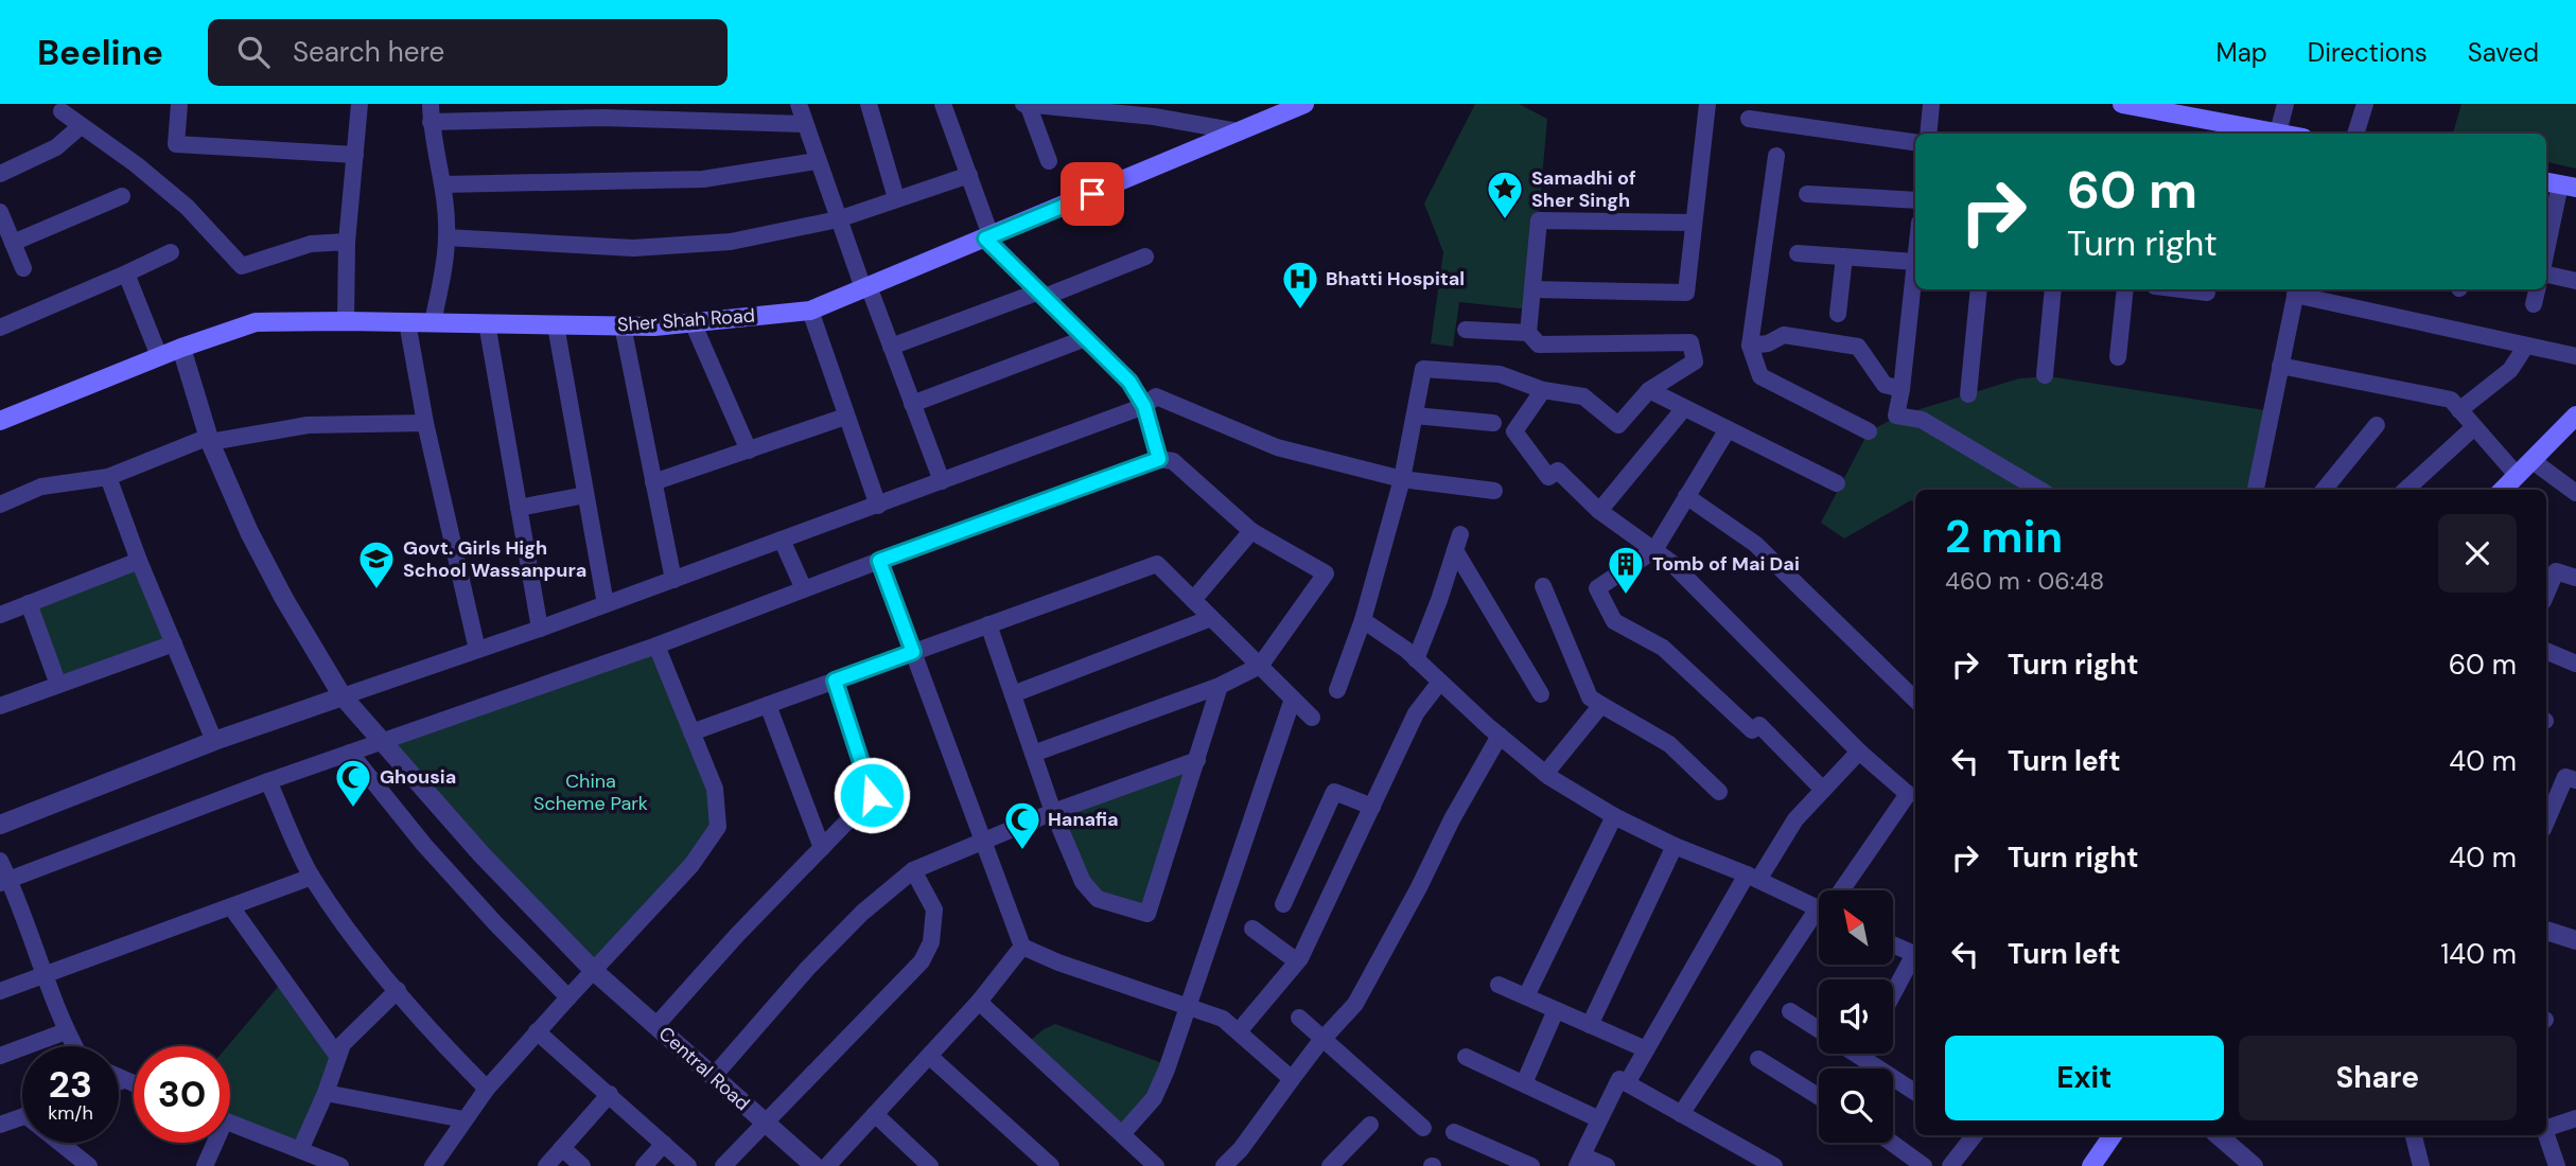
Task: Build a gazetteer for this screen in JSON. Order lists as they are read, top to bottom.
{
  "streets": {
    "main road": ["Sher Shah Road"],
    "street": ["Central Road"]
  },
  "crossings": [
    ["Sher Shah Road", "Central Road"]
  ],
  "parks": ["China Scheme Park"],
  "places": {
    "place": ["Samadhi of Sher Singh"],
    "hospital": ["Bhatti Hospital"],
    "school or university": ["Govt. Girls High School Wassanpura"],
    "building": ["Tomb of Mai Dai"],
    "mosque": ["Ghousia", "Hanafia"]
  },
  "north": "top left",
  "page": {
    "header": "Beeline",
    "search": "Search here",
    "nav": ["Map", "Directions", "Saved"],
    "turn": ["60 m", "Turn right"],
    "heading": ["2 min", "460 m · 06:48"],
    "list": [
      {
        "name": "Turn right",
        "value": "60 m"
      },
      {
        "name": "Turn left",
        "value": "40 m"
      },
      {
        "name": "Turn right",
        "value": "40 m"
      },
      {
        "name": "Turn left",
        "value": "140 m"
      }
    ],
    "buttons": ["Exit", "Share"],
    "speed": "23 km/h",
    "limit": "30"
  }
}
